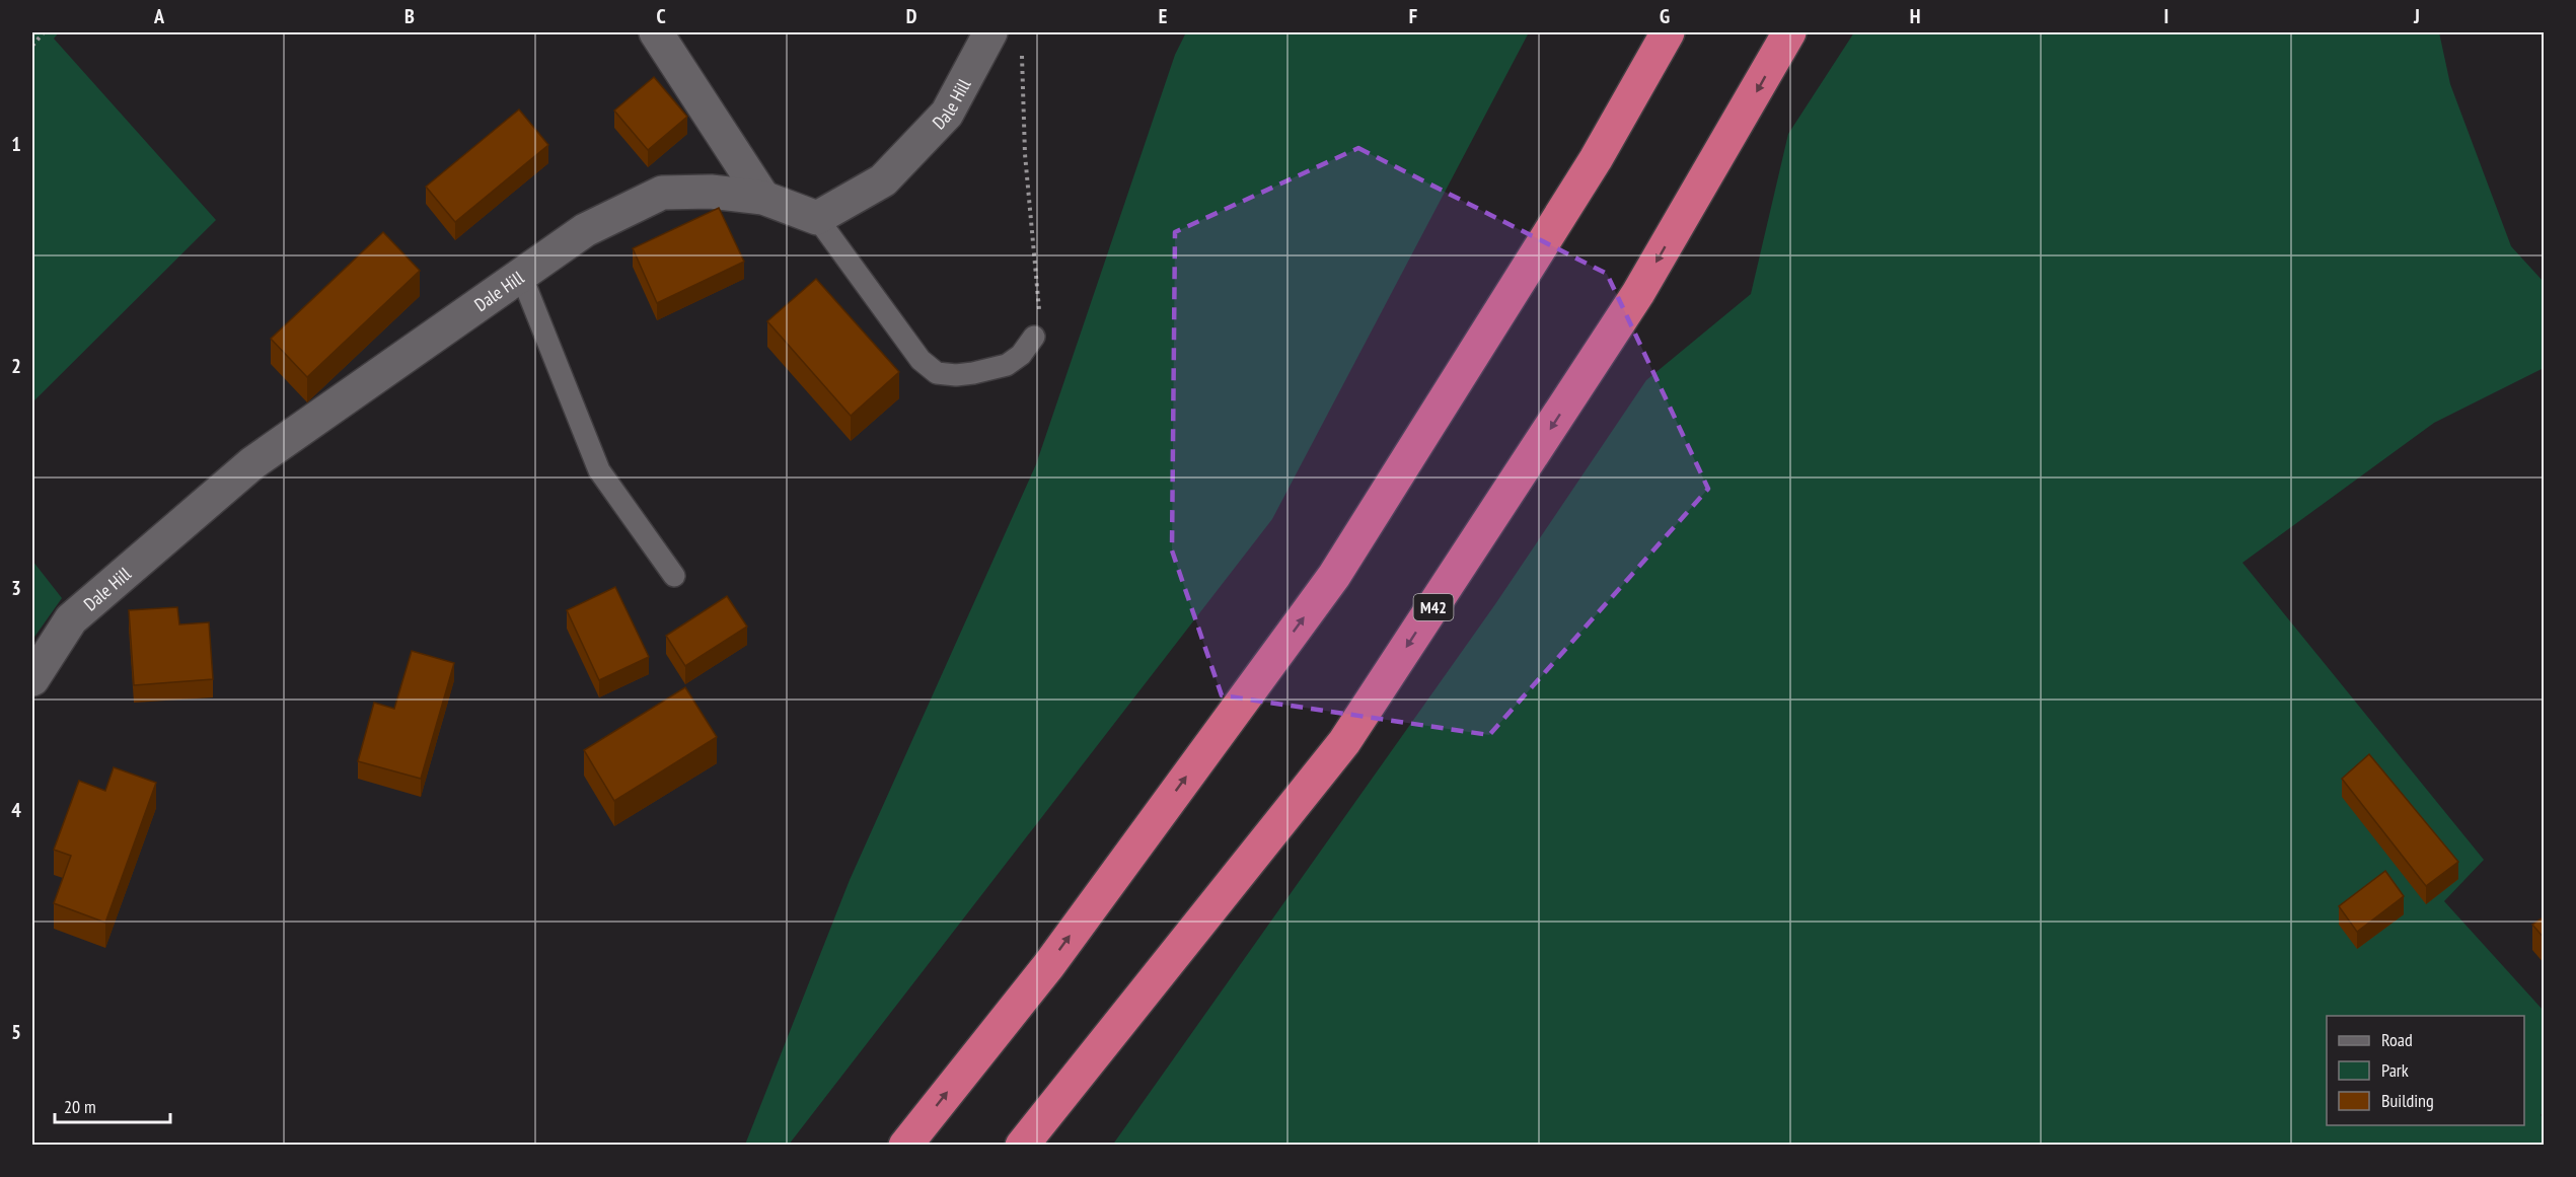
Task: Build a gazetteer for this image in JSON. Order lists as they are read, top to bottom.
{
  "streets": {
    "highway": ["M42"],
    "street": ["Dale Hill"]
  },
  "legend": ["Road", "Park", "Building"],
  "scale_bar": "20 m",
  "grid": {
    "columns": [
      "A",
      "B",
      "C",
      "D",
      "E",
      "F",
      "G",
      "H",
      "I",
      "J"
    ],
    "rows": [
      "1",
      "2",
      "3",
      "4",
      "5"
    ]
  }
}
